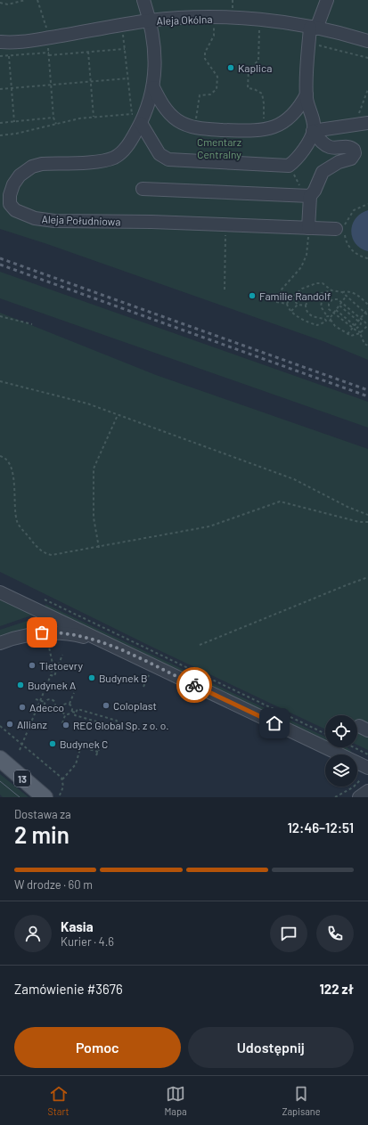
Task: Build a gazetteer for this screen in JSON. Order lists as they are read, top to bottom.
{
  "streets": {
    "main road": ["13"],
    "street": ["Aleja Okólna", "Aleja Południowa"]
  },
  "crossings": [
    ["Aleja Okólna", "Aleja Południowa"]
  ],
  "parks": ["Cmentarz Centralny"],
  "places": [
    "Kaplica",
    "Familie Randolf",
    "Tietoevry",
    "Budynek B",
    "Budynek A",
    "Coloplast",
    "Adecco",
    "Allianz",
    "REC Global Sp. z o. o.",
    "Budynek C"
  ],
  "page": {
    "heading": ["2 min", "Dostawa za", "12:46–12:51"],
    "panel": [
      "Kasia",
      "Kurier · 4.6",
      "Zamówienie #3676",
      "122 zł"
    ],
    "bar": "W drodze · 60 m",
    "buttons": ["Pomoc", "Udostępnij"],
    "tabs": ["Start", "Mapa", "Zapisane"]
  }
}
